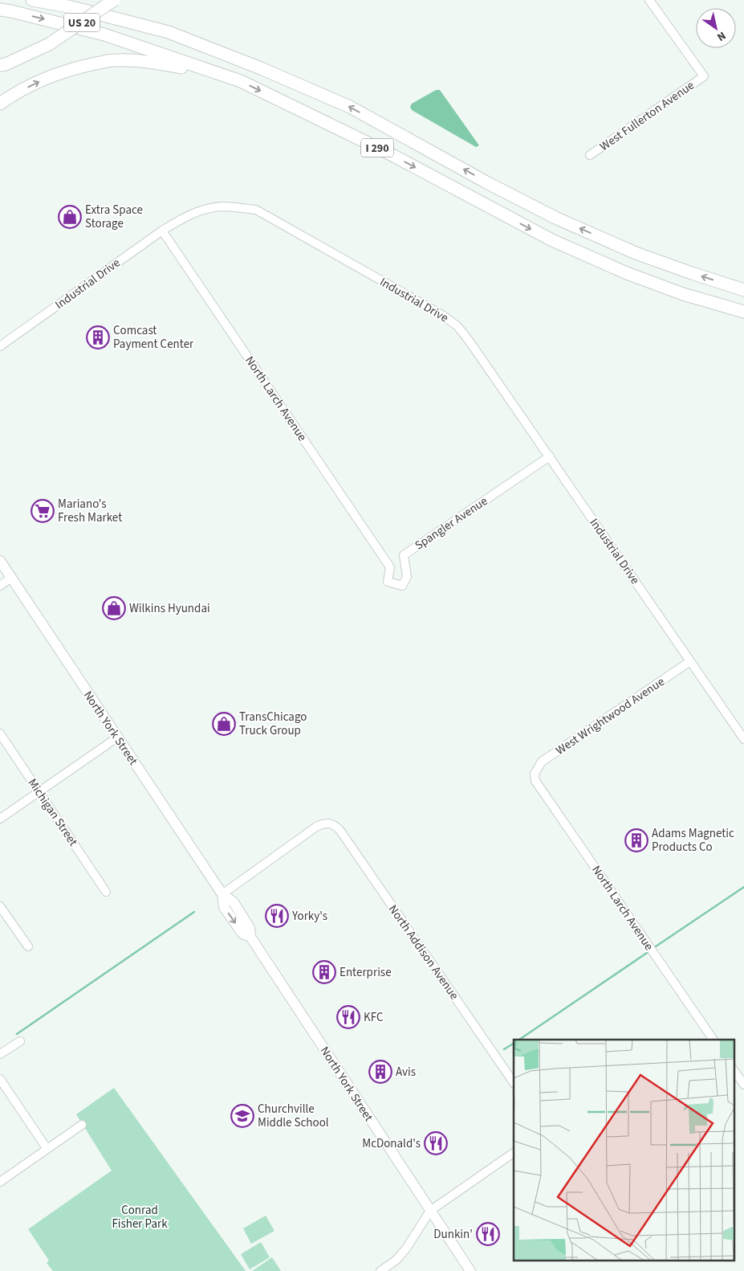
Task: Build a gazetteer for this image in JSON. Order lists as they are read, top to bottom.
{
  "streets": {
    "highway": ["US 20", "I 290"],
    "main road": ["North York Street"],
    "street": [
      "West Fullerton Avenue",
      "Industrial Drive",
      "North Larch Avenue",
      "Spangler Avenue",
      "West Wrightwood Avenue",
      "Michigan Street",
      "North Addison Avenue"
    ]
  },
  "crossings": [
    ["Industrial Drive", "North Larch Avenue"],
    ["Industrial Drive", "Spangler Avenue"],
    ["Industrial Drive", "West Wrightwood Avenue"],
    ["North Larch Avenue", "Spangler Avenue"],
    ["North Larch Avenue", "West Wrightwood Avenue"],
    ["North York Street", "North Addison Avenue"]
  ],
  "parks": ["Conrad Fisher Park"],
  "places": {
    "shop": ["Extra Space Storage", "Wilkins Hyundai", "TransChicago Truck Group"],
    "building": [
      "Comcast Payment Center",
      "Adams Magnetic Products Co",
      "Enterprise",
      "Avis"
    ],
    "supermarket": ["Mariano's Fresh Market"],
    "restaurant": [
      "Yorky's",
      "KFC",
      "McDonald's",
      "Dunkin'"
    ],
    "school or university": ["Churchville Middle School"]
  },
  "north": "bottom right"
}
